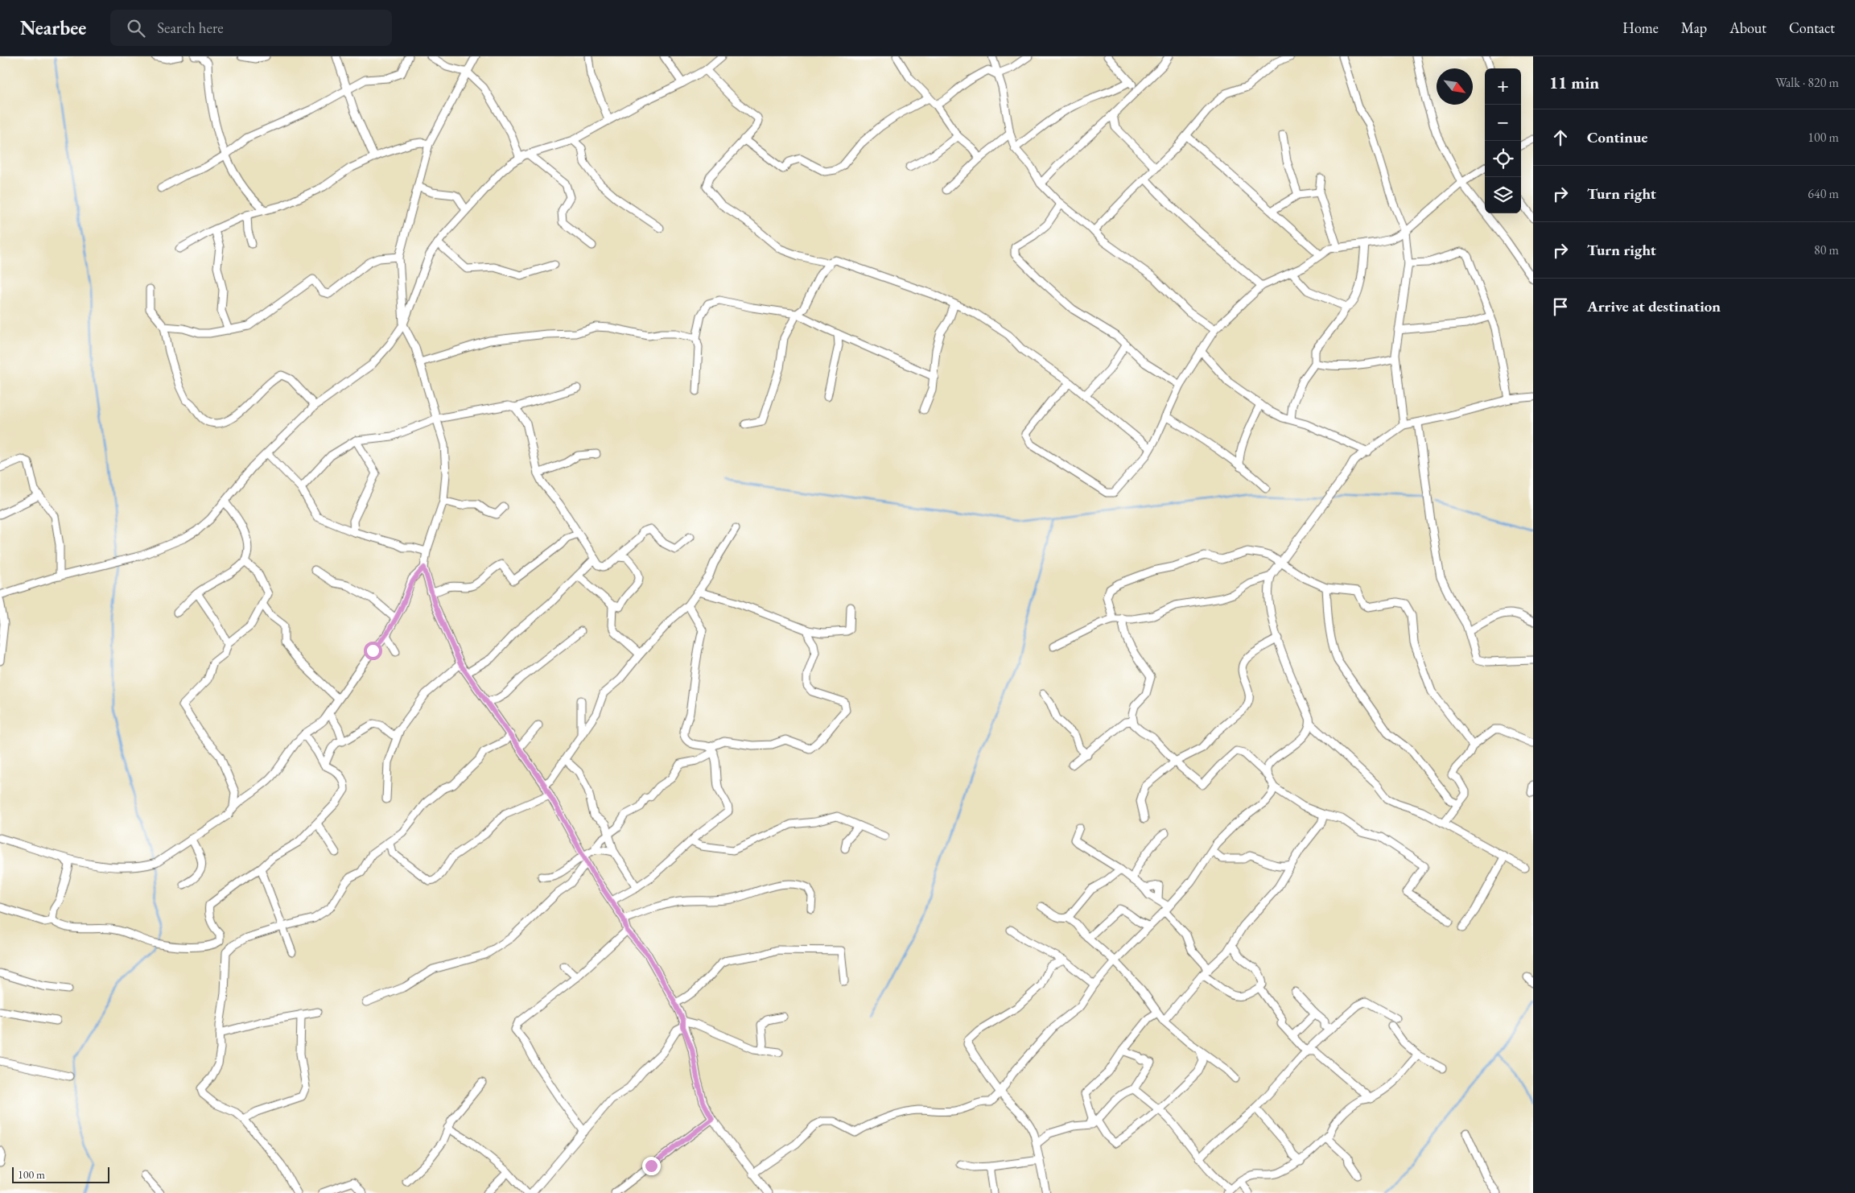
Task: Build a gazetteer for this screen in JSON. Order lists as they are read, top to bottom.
{
  "scale_bar": "100 m",
  "north": "bottom right",
  "page": {
    "header": "Nearbee",
    "search": "Search here",
    "nav": [
      "Home",
      "Map",
      "About",
      "Contact"
    ],
    "heading": ["11 min", "Walk · 820 m"],
    "map_buttons": ["+", "−"],
    "list": [
      ["Continue", "100 m"],
      ["Turn right", "640 m"],
      ["Turn right", "80 m"],
      "Arrive at destination"
    ],
    "scale": "100 m"
  }
}
